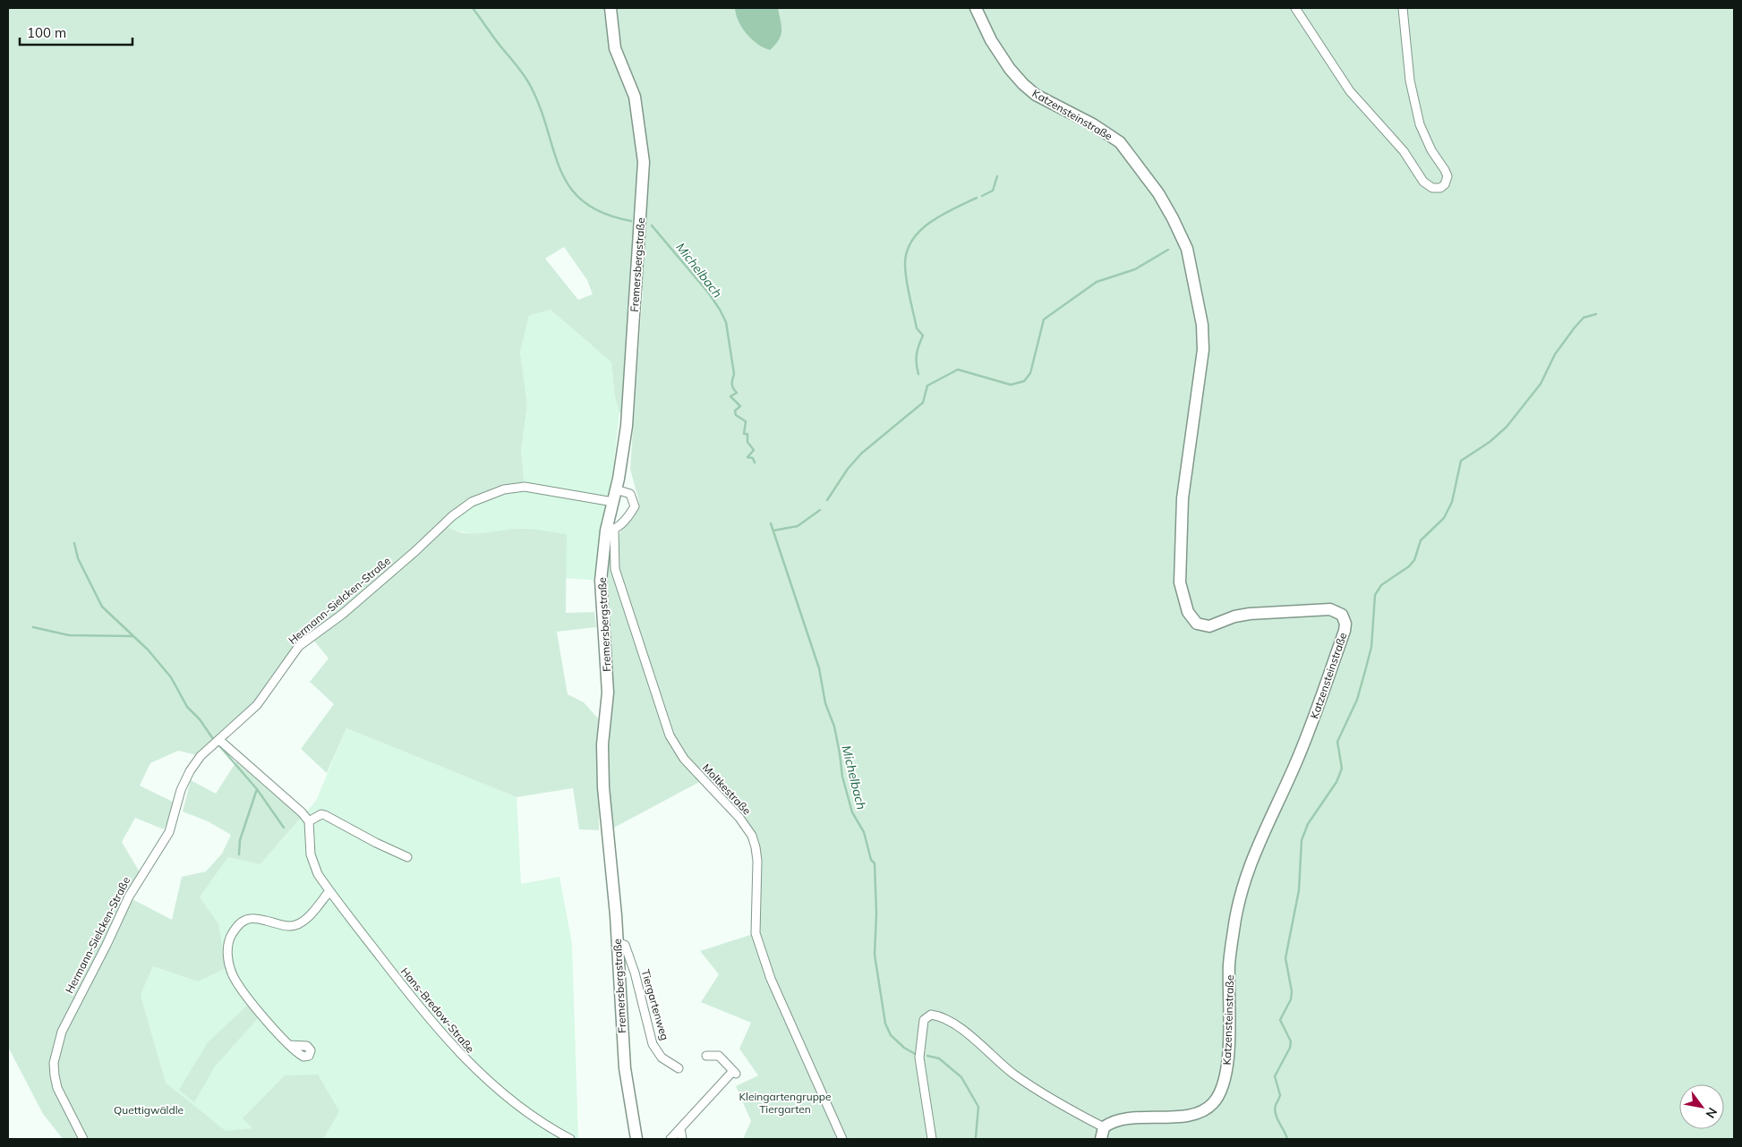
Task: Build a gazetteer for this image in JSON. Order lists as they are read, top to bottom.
{
  "streets": {
    "street": [
      "Katzensteinstraße",
      "Fremersbergstraße",
      "Hermann-Sielcken-Straße",
      "Moltkestraße",
      "Tiergartenweg",
      "Hans-Bredow-Straße"
    ]
  },
  "crossings": [
    ["Fremersbergstraße", "Hermann-Sielcken-Straße"],
    ["Fremersbergstraße", "Moltkestraße"],
    ["Fremersbergstraße", "Tiergartenweg"]
  ],
  "water": ["Michelbach"],
  "parks": ["Kleingartengruppe Tiergarten", "Quettigwäldle"],
  "scale_bar": "100 m",
  "north": "bottom right"
}
